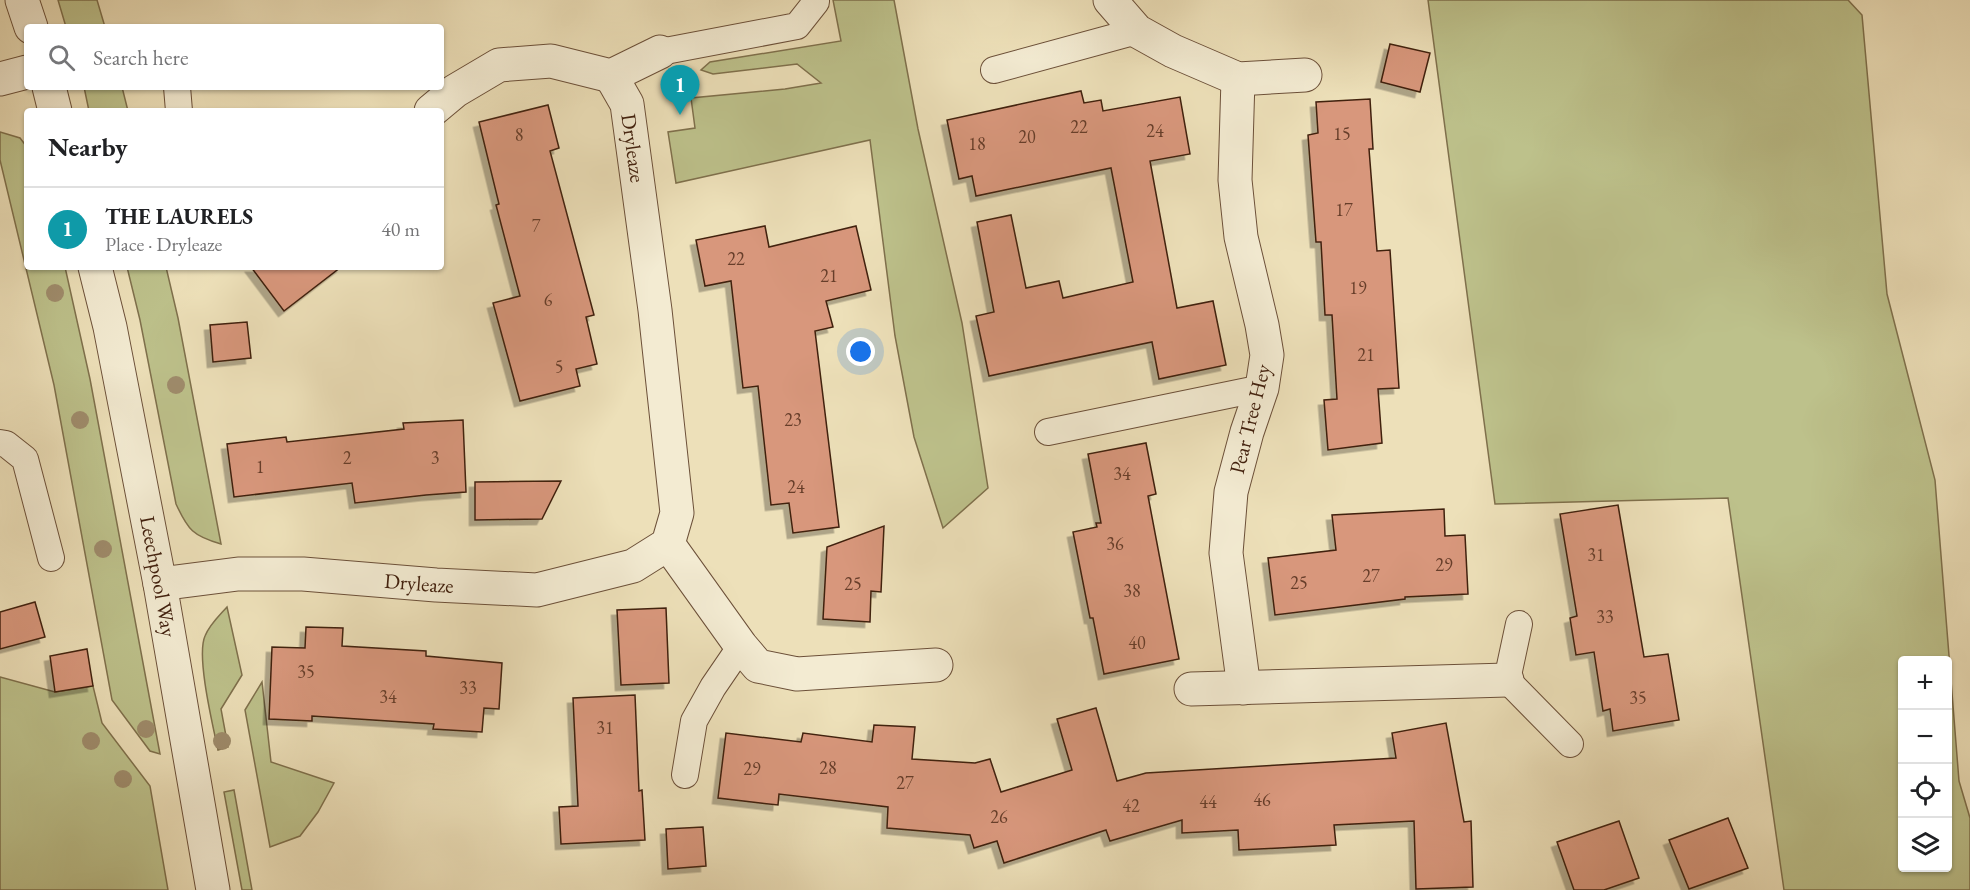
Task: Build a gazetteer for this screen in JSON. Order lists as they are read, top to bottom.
{
  "streets": {
    "street": ["Dryleaze", "Pear Tree Hey", "Leechpool Way"]
  },
  "crossings": [
    ["Dryleaze", "Leechpool Way"]
  ],
  "house_numbers": [
    "22",
    "24",
    "15",
    "8",
    "20",
    "18",
    "17",
    "7",
    "22",
    "21",
    "19",
    "6",
    "21",
    "5",
    "23",
    "2",
    "3",
    "1",
    "34",
    "24",
    "36",
    "31",
    "29",
    "27",
    "25",
    "25",
    "38",
    "33",
    "40",
    "35",
    "33",
    "34",
    "35",
    "31",
    "28",
    "29",
    "27",
    "46",
    "44",
    "42",
    "26"
  ],
  "page": {
    "search": "Search here",
    "pins": "1",
    "heading": "Nearby",
    "list": [
      {
        "mark": "1",
        "name": "THE LAURELS",
        "note": "Place · Dryleaze",
        "value": "40 m"
      }
    ],
    "map_buttons": ["+", "−"]
  }
}
